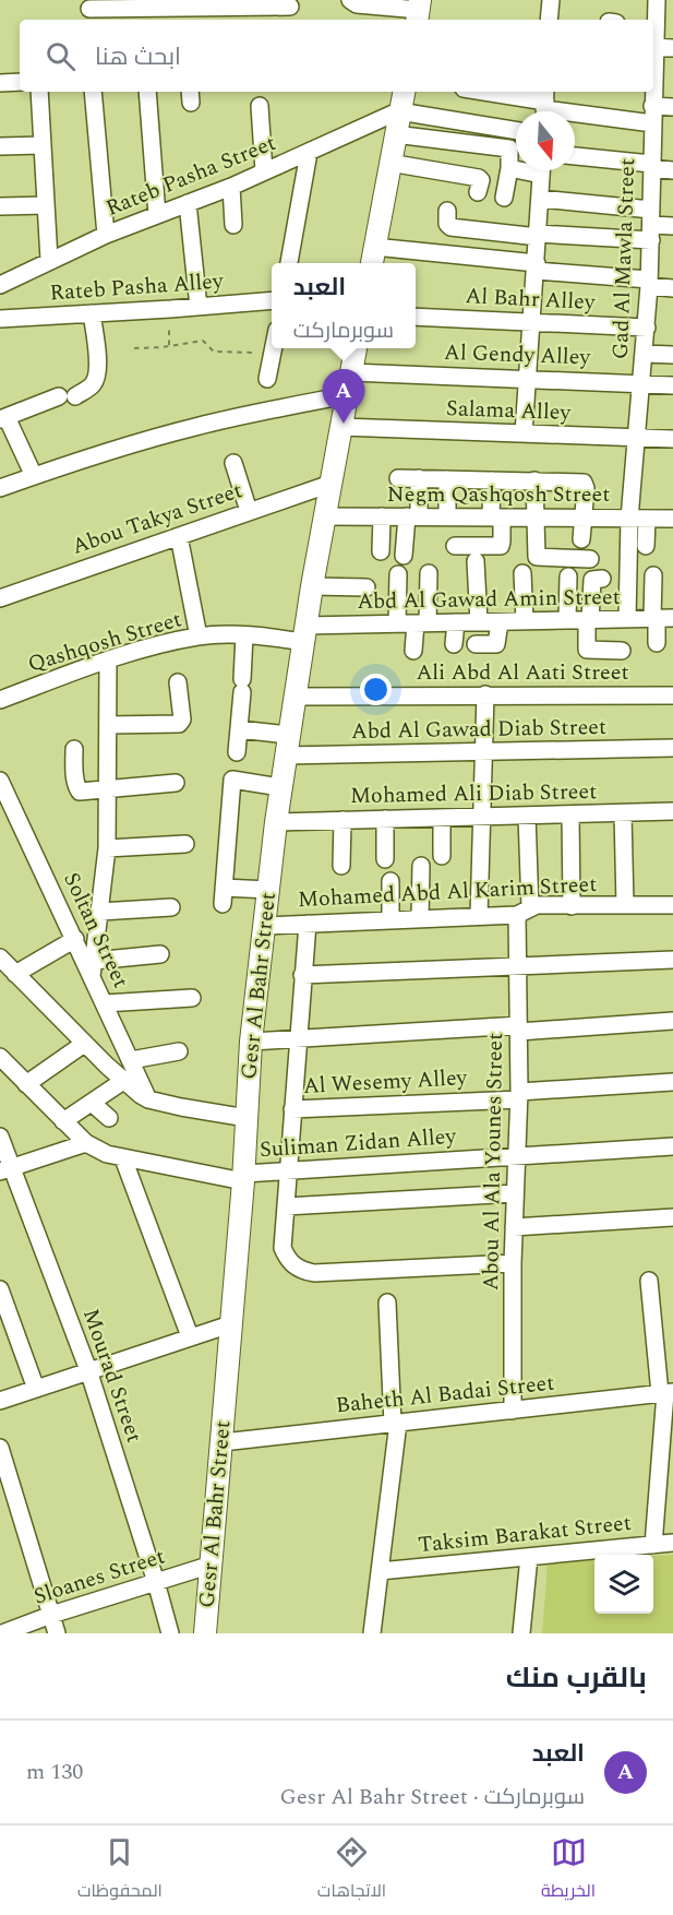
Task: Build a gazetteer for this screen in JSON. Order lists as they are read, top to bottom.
{
  "streets": {
    "main road": ["Gesr Al Bahr Street"],
    "street": [
      "Rateb Pasha Street",
      "Gad Al Mawla Street",
      "Rateb Pasha Alley",
      "Al Bahr Alley",
      "Al Gendy Alley",
      "Salama Alley",
      "Negm Qashqosh Street",
      "Abou Takya Street",
      "Abd Al Gawad Amin Street",
      "Qashqosh Street",
      "Ali Abd Al Aati Street",
      "Abd Al Gawad Diab Street",
      "Mohamed Ali Diab Street",
      "Mohamed Abd Al Karim Street",
      "Soltan Street",
      "Al Wesemy Alley",
      "Suliman Zidan Alley",
      "Abou Al Ala Younes Street",
      "Mourad Street",
      "Baheth Al Badai Street",
      "Taksim Barakat Street",
      "Sloanes Street"
    ]
  },
  "crossings": [
    ["Gad Al Mawla Street", "Al Bahr Alley"],
    ["Gad Al Mawla Street", "Al Gendy Alley"],
    ["Gad Al Mawla Street", "Salama Alley"],
    ["Gad Al Mawla Street", "Negm Qashqosh Street"],
    ["Gad Al Mawla Street", "Abd Al Gawad Amin Street"],
    ["Al Gendy Alley", "Gesr Al Bahr Street"],
    ["Salama Alley", "Gesr Al Bahr Street"],
    ["Negm Qashqosh Street", "Gesr Al Bahr Street"],
    ["Abou Takya Street", "Gesr Al Bahr Street"],
    ["Abd Al Gawad Amin Street", "Qashqosh Street"],
    ["Abd Al Gawad Amin Street", "Gesr Al Bahr Street"],
    ["Qashqosh Street", "Gesr Al Bahr Street"],
    ["Ali Abd Al Aati Street", "Gesr Al Bahr Street"],
    ["Abd Al Gawad Diab Street", "Gesr Al Bahr Street"],
    ["Mohamed Ali Diab Street", "Gesr Al Bahr Street"],
    ["Mohamed Ali Diab Street", "Abou Al Ala Younes Street"],
    ["Mohamed Abd Al Karim Street", "Gesr Al Bahr Street"],
    ["Mohamed Abd Al Karim Street", "Abou Al Ala Younes Street"],
    ["Gesr Al Bahr Street", "Suliman Zidan Alley"],
    ["Gesr Al Bahr Street", "Baheth Al Badai Street"],
    ["Gesr Al Bahr Street", "Sloanes Street"],
    ["Al Wesemy Alley", "Abou Al Ala Younes Street"],
    ["Suliman Zidan Alley", "Abou Al Ala Younes Street"],
    ["Abou Al Ala Younes Street", "Baheth Al Badai Street"],
    ["Mourad Street", "Sloanes Street"]
  ],
  "north": "bottom",
  "page": {
    "search": "ابحث هنا",
    "popup": ["العبد", "سوبرماركت"],
    "pins": "A",
    "heading": "بالقرب منك",
    "list": [
      {
        "mark": "A",
        "name": "العبد",
        "note": "سوبرماركت · Gesr Al Bahr Street",
        "value": "130 m"
      }
    ],
    "nav": ["الخريطة", "الاتجاهات", "المحفوظات"]
  }
}
